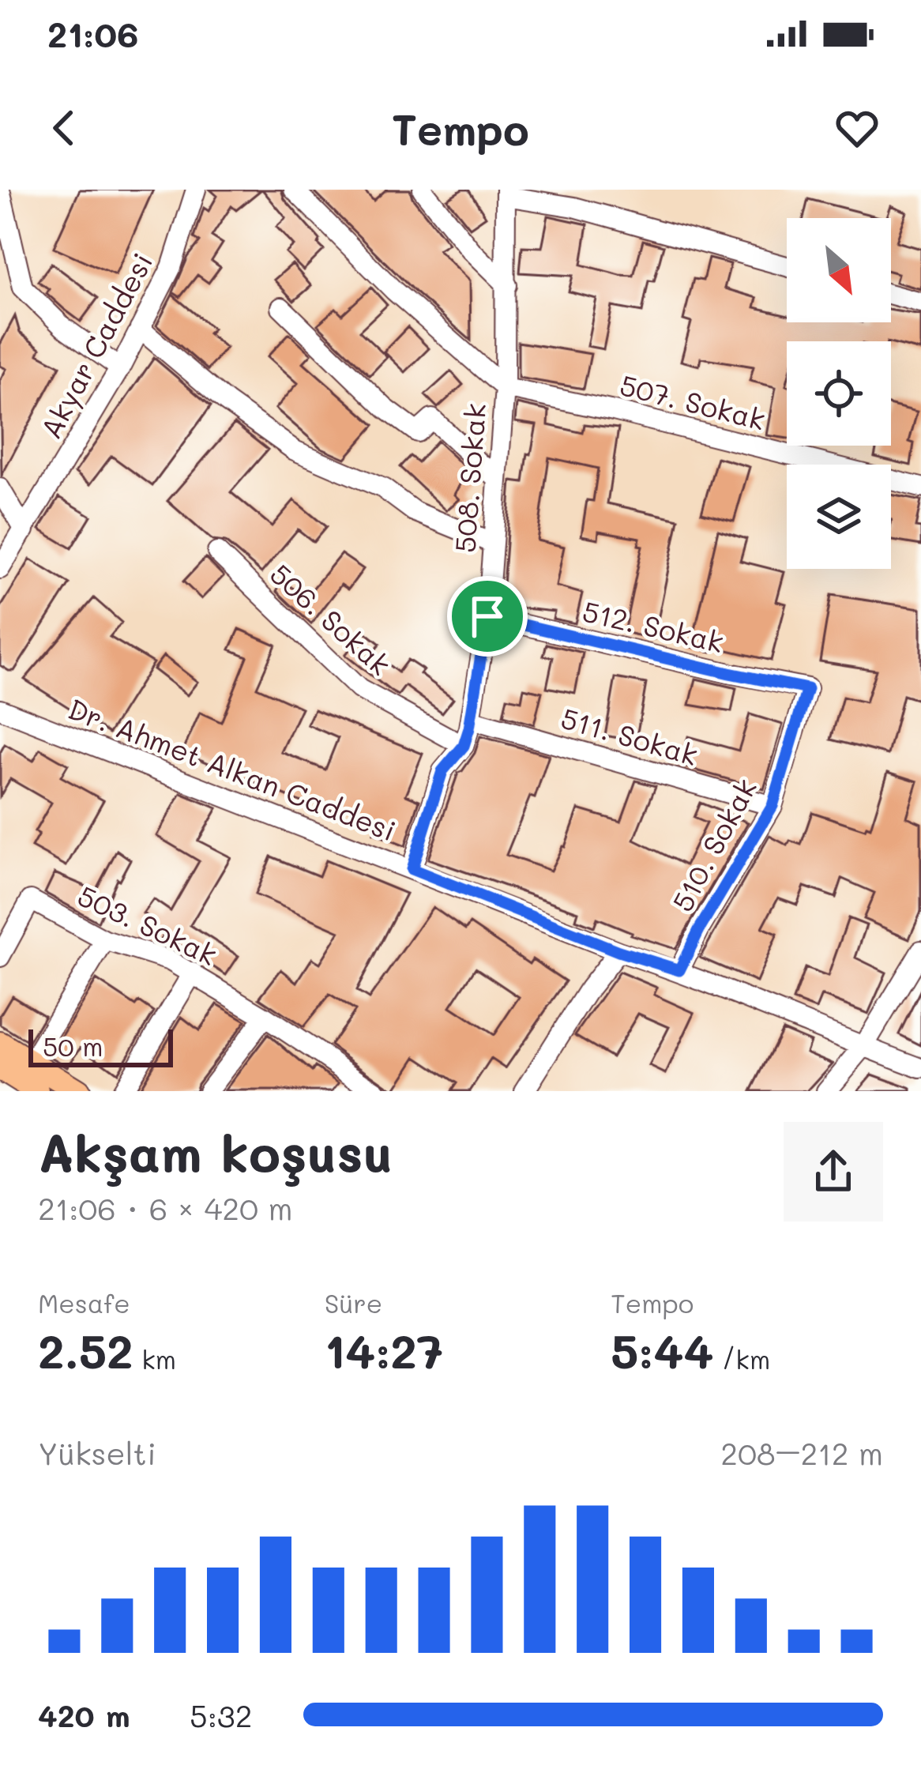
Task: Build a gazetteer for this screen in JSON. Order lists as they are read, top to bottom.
{
  "streets": {
    "street": [
      "Akyar Caddesi",
      "507. Sokak",
      "508. Sokak",
      "506. Sokak",
      "512. Sokak",
      "511. Sokak",
      "Dr. Ahmet Alkan Caddesi",
      "510. Sokak",
      "503. Sokak"
    ]
  },
  "crossings": [
    ["507. Sokak", "508. Sokak"],
    ["508. Sokak", "506. Sokak"],
    ["508. Sokak", "512. Sokak"],
    ["508. Sokak", "511. Sokak"],
    ["508. Sokak", "Dr. Ahmet Alkan Caddesi"],
    ["512. Sokak", "510. Sokak"],
    ["511. Sokak", "510. Sokak"],
    ["Dr. Ahmet Alkan Caddesi", "510. Sokak"]
  ],
  "scale_bar": "50 m",
  "north": "bottom right",
  "page": {
    "status": "21:06",
    "header": "Tempo",
    "scale": "50 m",
    "heading": ["Akşam koşusu", "21:06 · 6 × 420 m"],
    "stats": [
      ["Mesafe", "2.52 km"],
      ["Süre", "14:27"],
      ["Tempo", "5:44 /km"]
    ],
    "chart": ["Yükselti", "208–212 m"],
    "list": [
      {
        "name": "420 m",
        "note": "5:32"
      }
    ]
  }
}
